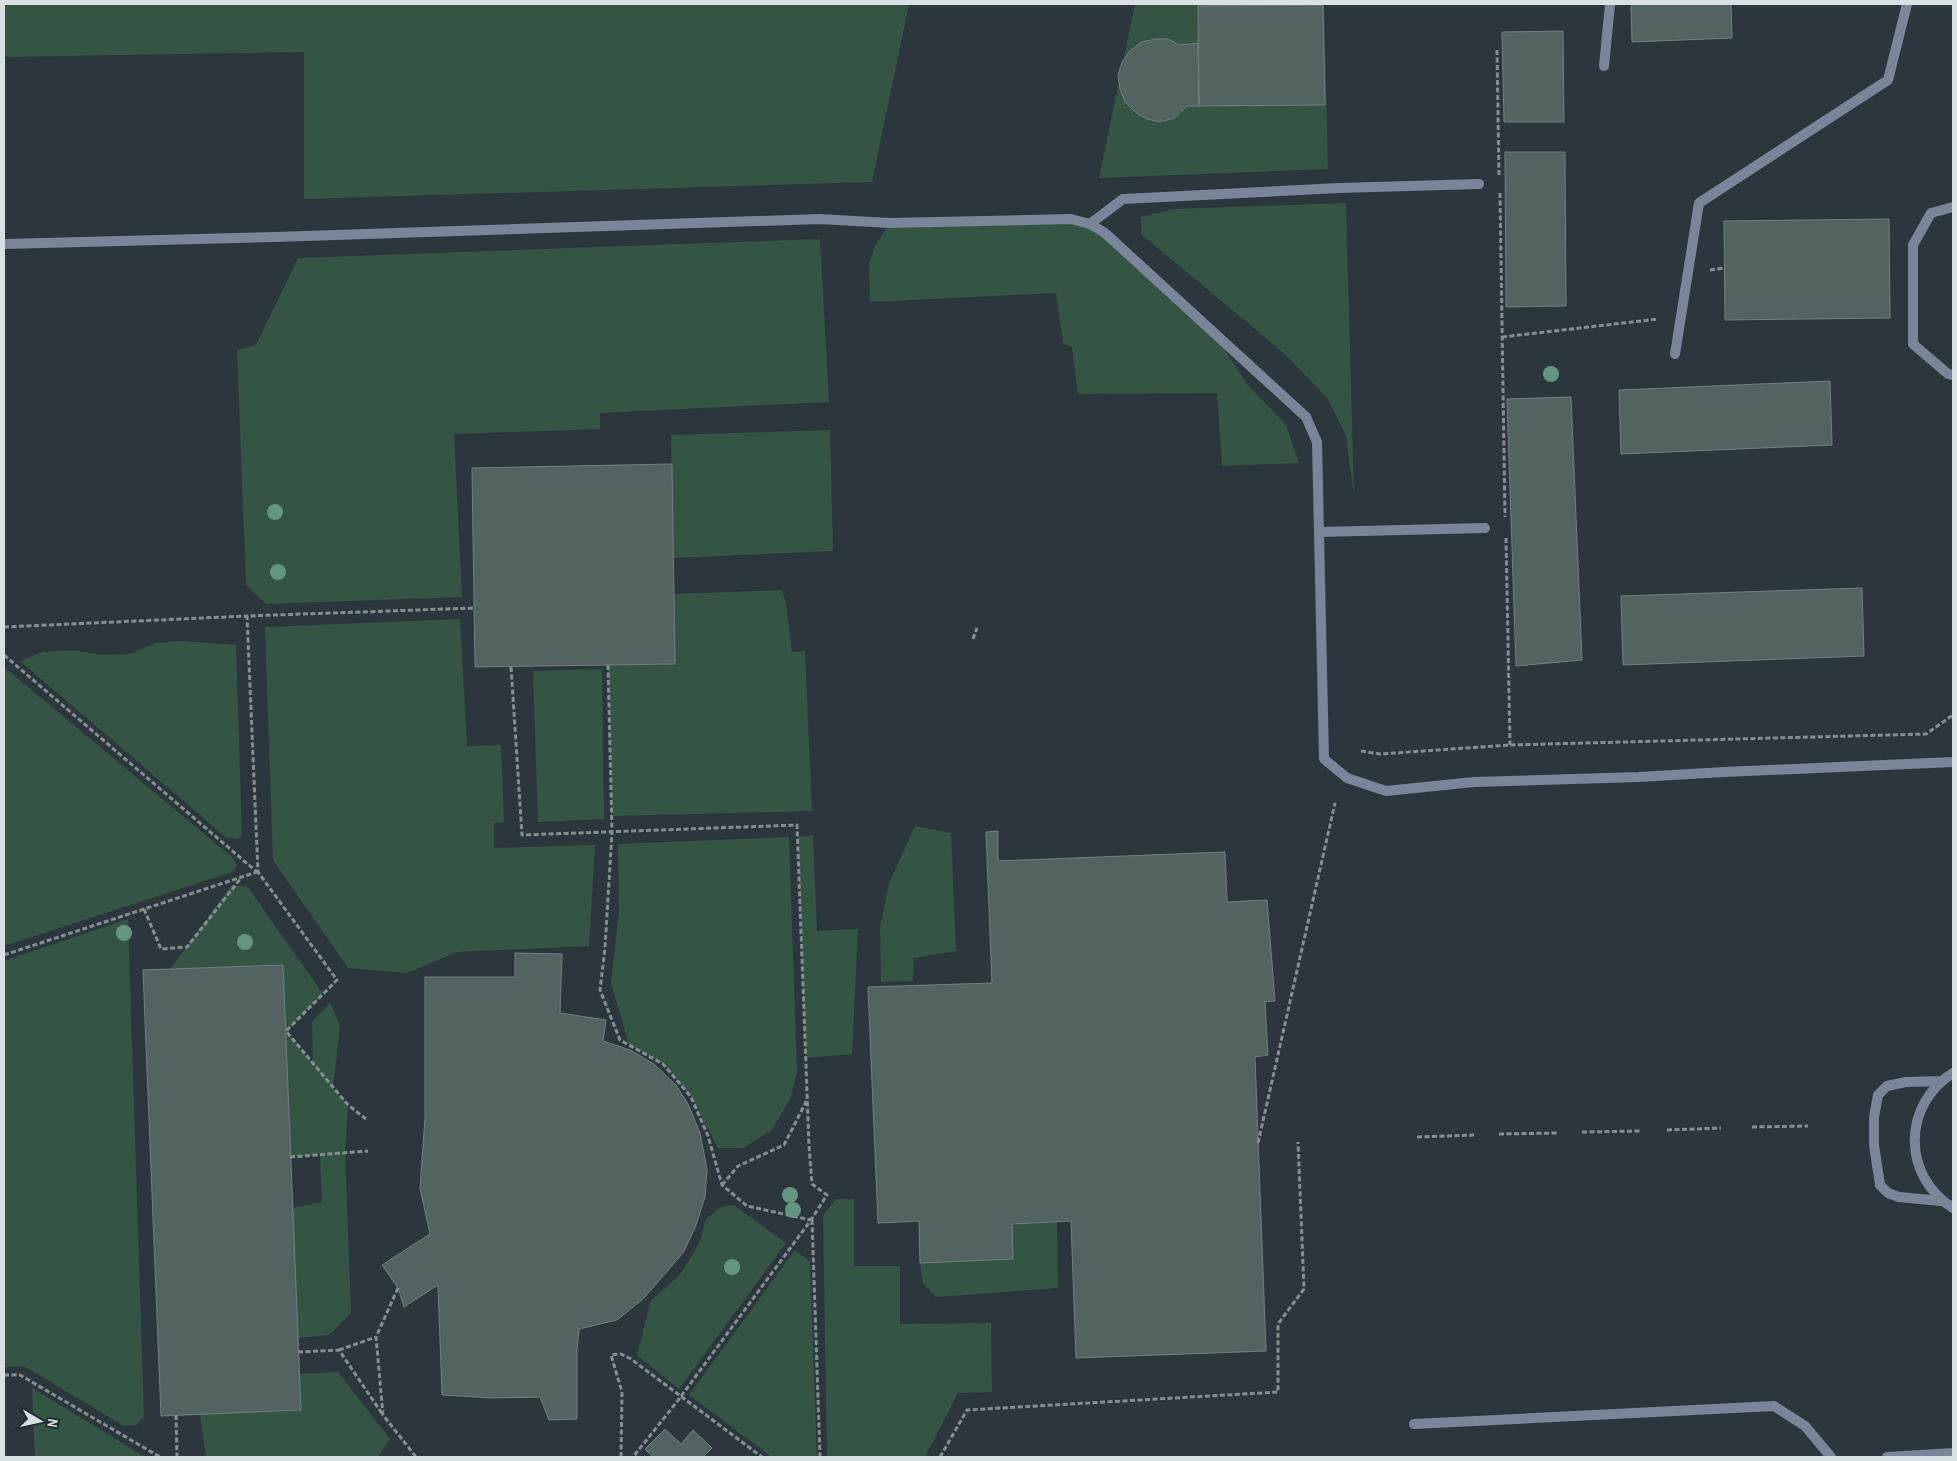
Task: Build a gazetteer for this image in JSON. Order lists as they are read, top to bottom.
{
  "north": "right"
}
